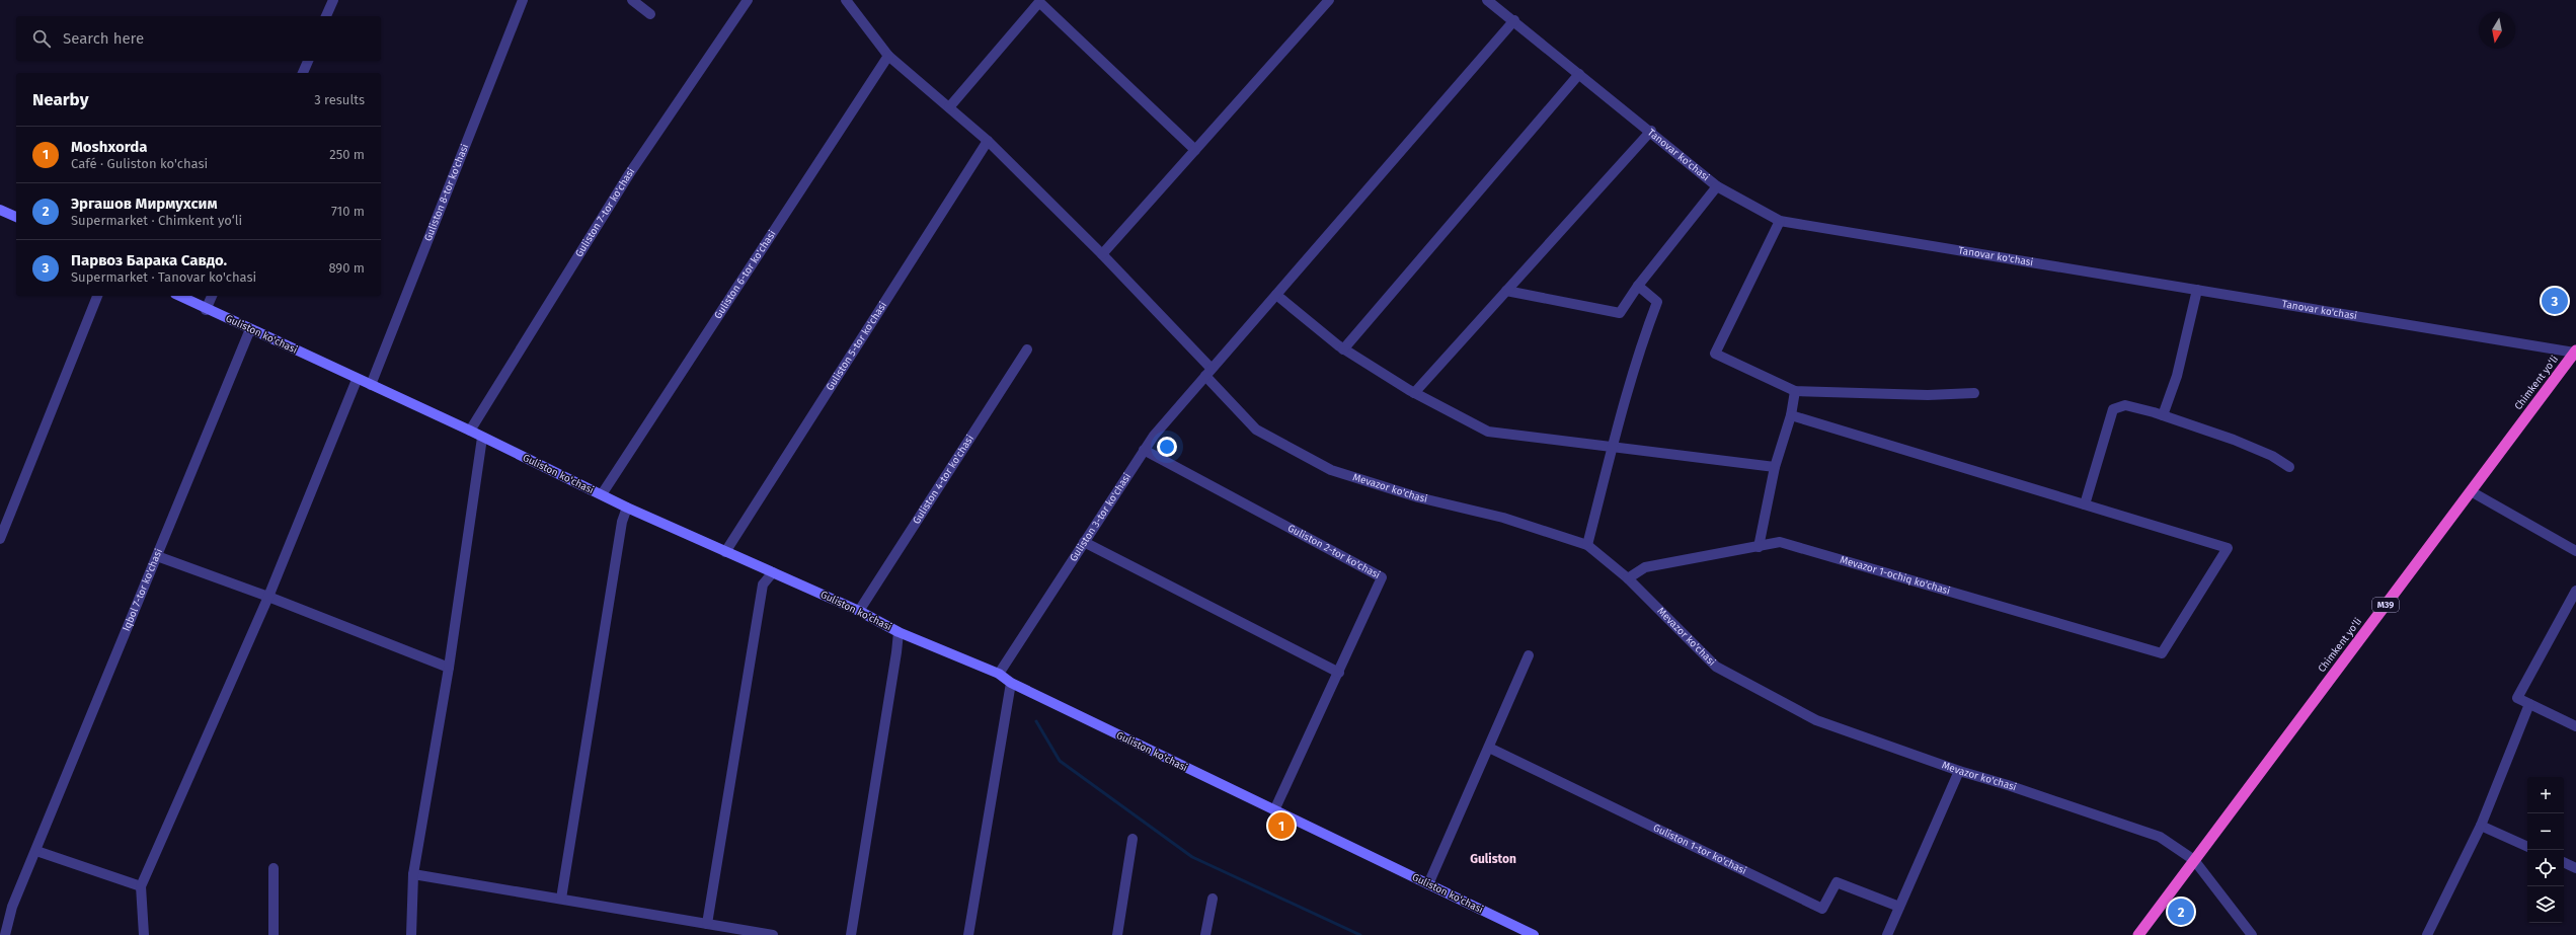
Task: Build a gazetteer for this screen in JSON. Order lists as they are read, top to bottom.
{
  "streets": {
    "highway": ["Chimkent yo‘li", "M39"],
    "main road": ["Guliston ko'chasi"],
    "street": [
      "Tanovar ko'chasi",
      "Guliston 8-tor ko'chasi",
      "Guliston 7-tor ko'chasi",
      "Guliston 6-tor ko'chasi",
      "Guliston 5-tor ko'chasi",
      "Guliston 4-tor ko'chasi",
      "Mevazor ko'chasi",
      "Guliston 3-tor ko'chasi",
      "Guliston 2-tor ko'chasi",
      "Mevazor 1-ochiq ko'chasi",
      "Iqbol 7-tor ko'chasi",
      "Guliston 1-tor ko'chasi"
    ]
  },
  "crossings": [
    ["Tanovar ko'chasi", "Chimkent yo‘li"],
    ["Tanovar ko'chasi", "Guliston 3-tor ko'chasi"],
    ["Guliston 8-tor ko'chasi", "Guliston ko'chasi"],
    ["Guliston 7-tor ko'chasi", "Guliston ko'chasi"],
    ["Guliston 6-tor ko'chasi", "Guliston ko'chasi"],
    ["Guliston 6-tor ko'chasi", "Mevazor ko'chasi"],
    ["Guliston ko'chasi", "Guliston 5-tor ko'chasi"],
    ["Guliston ko'chasi", "Guliston 4-tor ko'chasi"],
    ["Guliston ko'chasi", "Guliston 3-tor ko'chasi"],
    ["Guliston ko'chasi", "Guliston 2-tor ko'chasi"],
    ["Guliston ko'chasi", "Iqbol 7-tor ko'chasi"],
    ["Guliston 5-tor ko'chasi", "Mevazor ko'chasi"],
    ["Chimkent yo‘li", "Mevazor ko'chasi"],
    ["Mevazor ko'chasi", "Guliston 3-tor ko'chasi"],
    ["Mevazor ko'chasi", "Mevazor 1-ochiq ko'chasi"],
    ["Guliston 3-tor ko'chasi", "Guliston 2-tor ko'chasi"]
  ],
  "districts": ["Guliston"],
  "north": "bottom",
  "page": {
    "search": "Search here",
    "heading": ["Nearby", "3 results"],
    "list": [
      {
        "mark": "1",
        "name": "Moshxorda",
        "note": "Café · Guliston ko'chasi",
        "value": "250 m"
      },
      {
        "mark": "2",
        "name": "Эргашов Мирмухсим",
        "note": "Supermarket · Chimkent yo‘li",
        "value": "710 m"
      },
      {
        "mark": "3",
        "name": "Парвоз Барака Савдо.",
        "note": "Supermarket · Tanovar ko'chasi",
        "value": "890 m"
      }
    ],
    "pins": ["3", "1", "2"],
    "map_buttons": ["+", "−"]
  }
}
